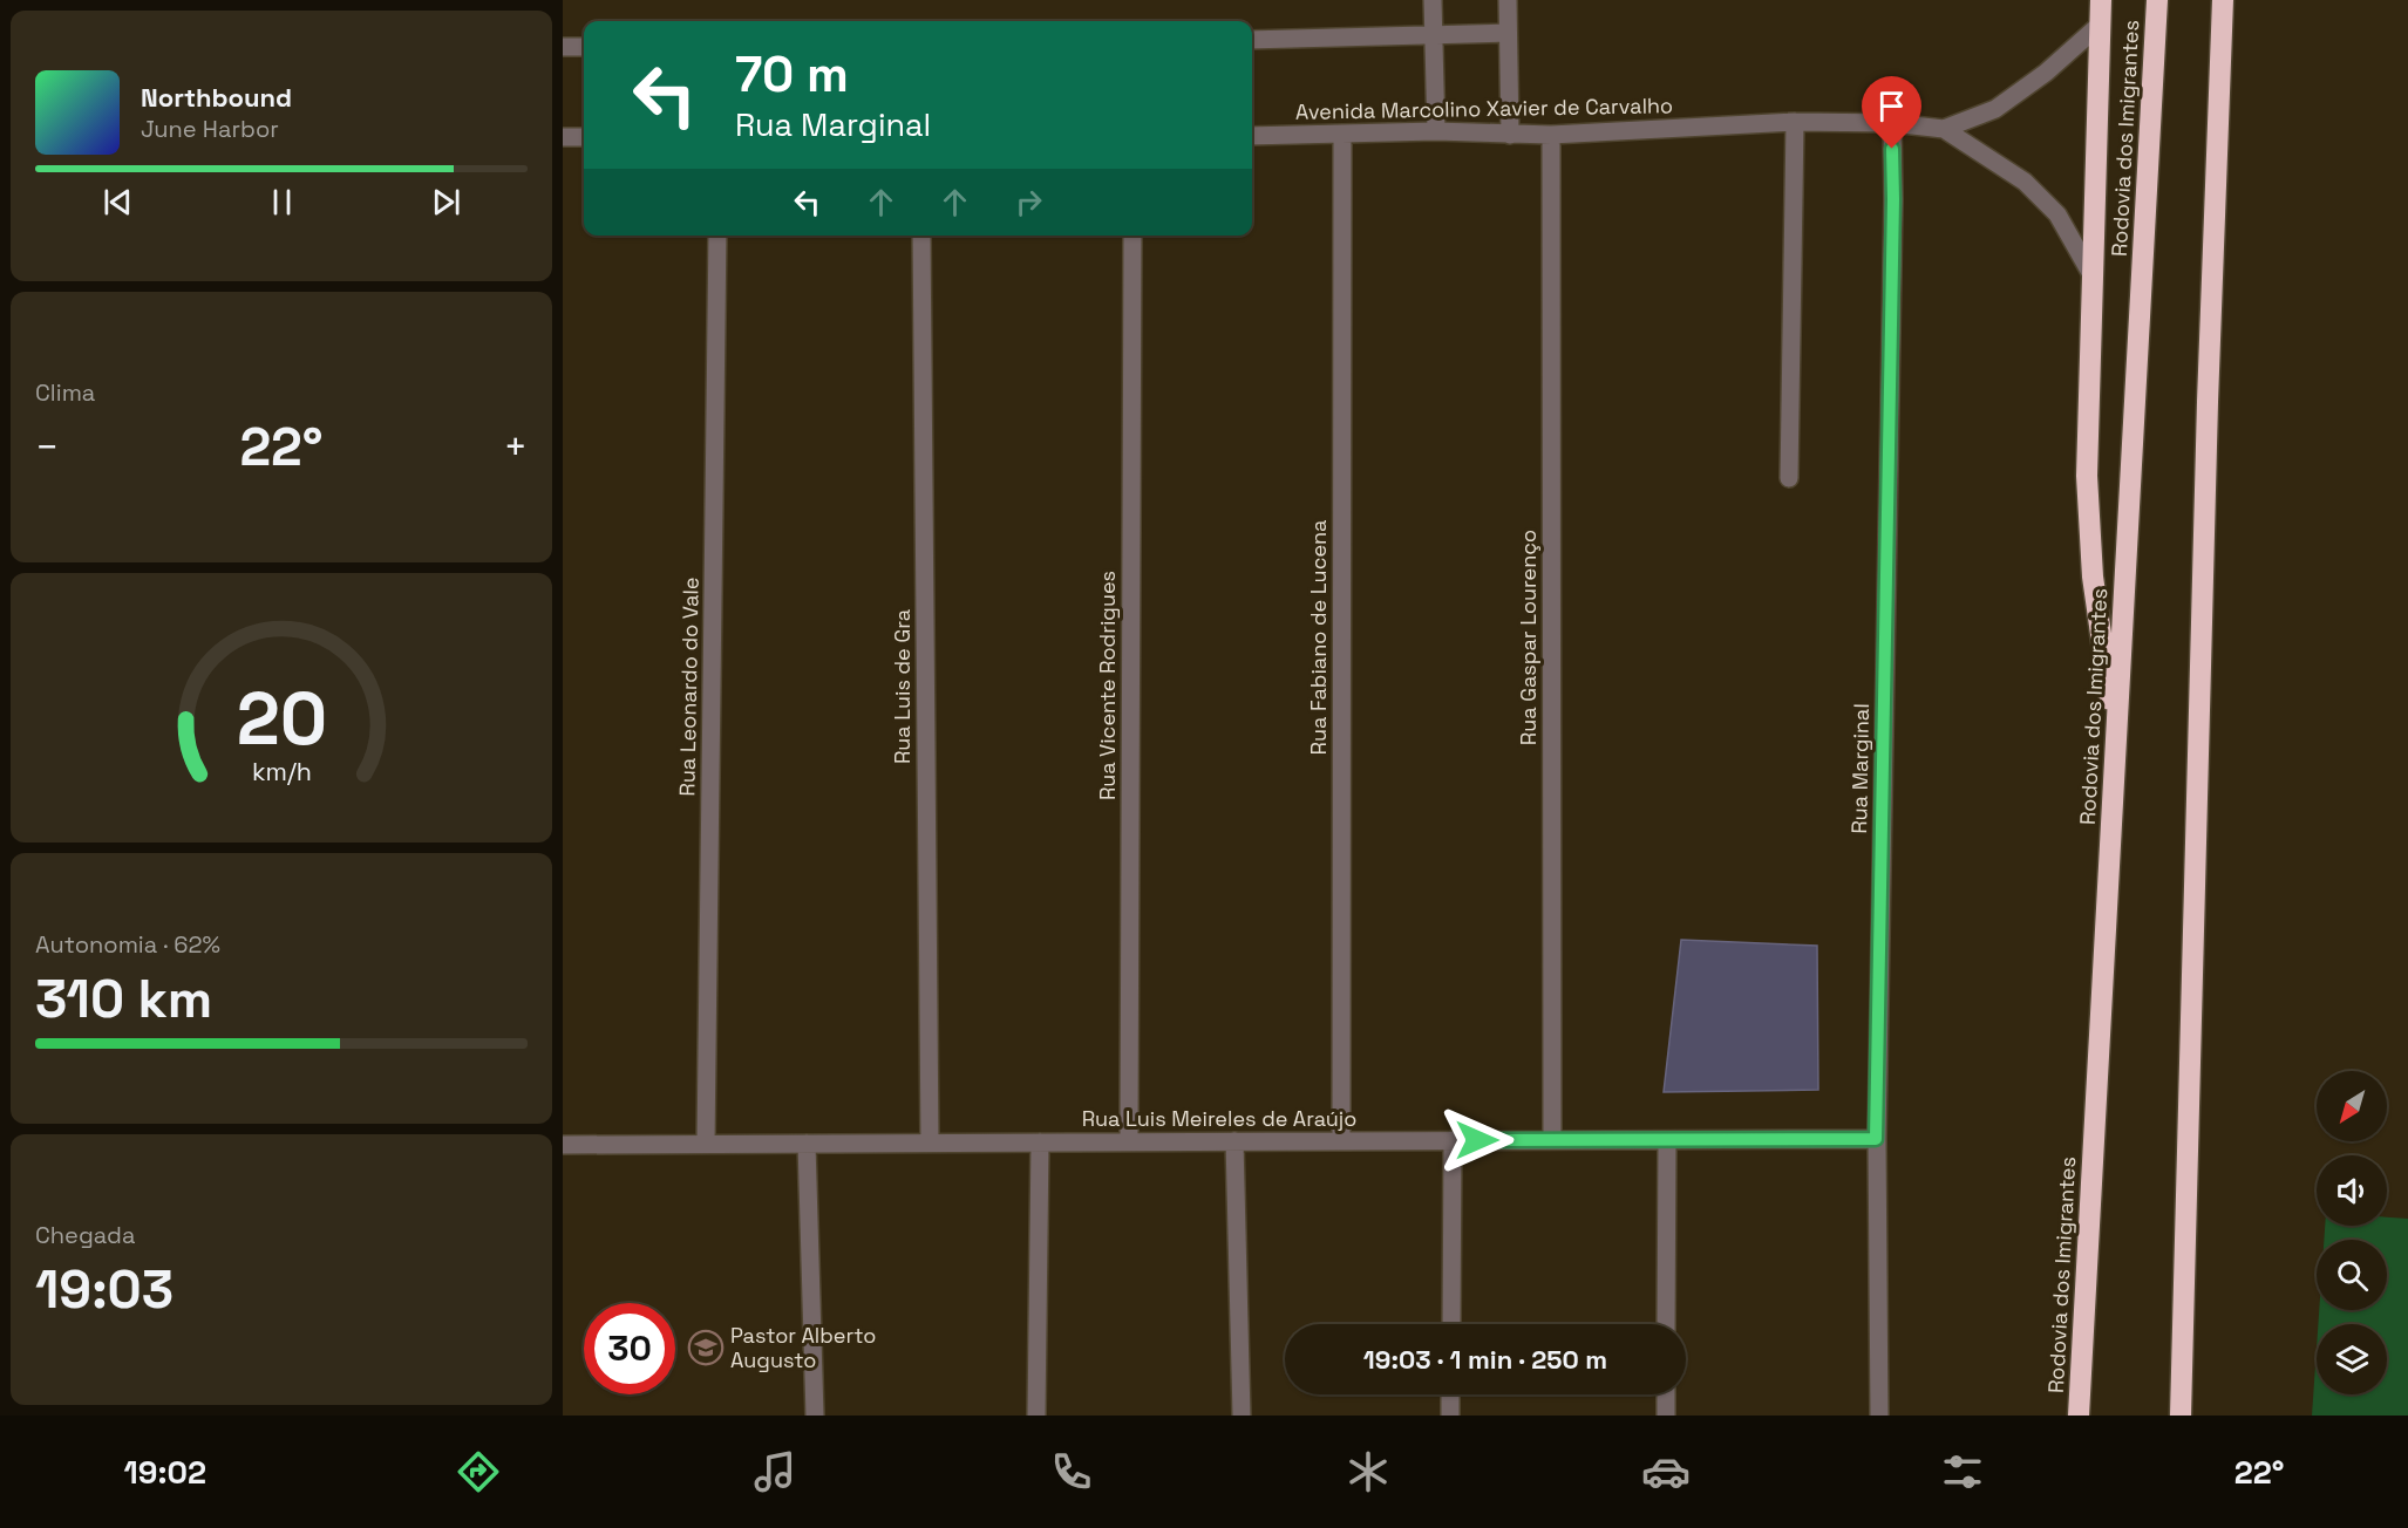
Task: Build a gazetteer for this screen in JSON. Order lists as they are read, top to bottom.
{
  "streets": {
    "highway": ["Rodovia dos Imigrantes"],
    "street": [
      "Avenida Marcolino Xavier de Carvalho",
      "Rua Fabiano de Lucena",
      "Rua Gaspar Lourenço",
      "Rua Vicente Rodrigues",
      "Rua Leonardo do Vale",
      "Rua Luis de Gra",
      "Rua Marginal",
      "Rua Luis Meireles de Araújo"
    ]
  },
  "crossings": [
    ["Avenida Marcolino Xavier de Carvalho", "Rua Fabiano de Lucena"],
    ["Avenida Marcolino Xavier de Carvalho", "Rua Gaspar Lourenço"],
    ["Avenida Marcolino Xavier de Carvalho", "Rua Marginal"],
    ["Rua Fabiano de Lucena", "Rua Luis Meireles de Araújo"],
    ["Rua Gaspar Lourenço", "Rua Luis Meireles de Araújo"],
    ["Rua Vicente Rodrigues", "Rua Luis Meireles de Araújo"],
    ["Rua Leonardo do Vale", "Rua Luis Meireles de Araújo"],
    ["Rua Luis de Gra", "Rua Luis Meireles de Araújo"],
    ["Rua Marginal", "Rua Luis Meireles de Araújo"]
  ],
  "places": {
    "school or university": ["Pastor Alberto Augusto"]
  },
  "north": "bottom left",
  "page": {
    "turn": ["70 m", "Rua Marginal"],
    "song": ["Northbound", "June Harbor"],
    "tile": [
      "Clima",
      ["Autonomia · 62%", "310 km"],
      ["Chegada", "19:03"]
    ],
    "heat": ["−", "22°", "+"],
    "limit": "30",
    "trip": "19:03 · 1 min · 250 m",
    "tabs": ["19:02", "22°"],
    "gauge": ["20", "km/h"]
  }
}
